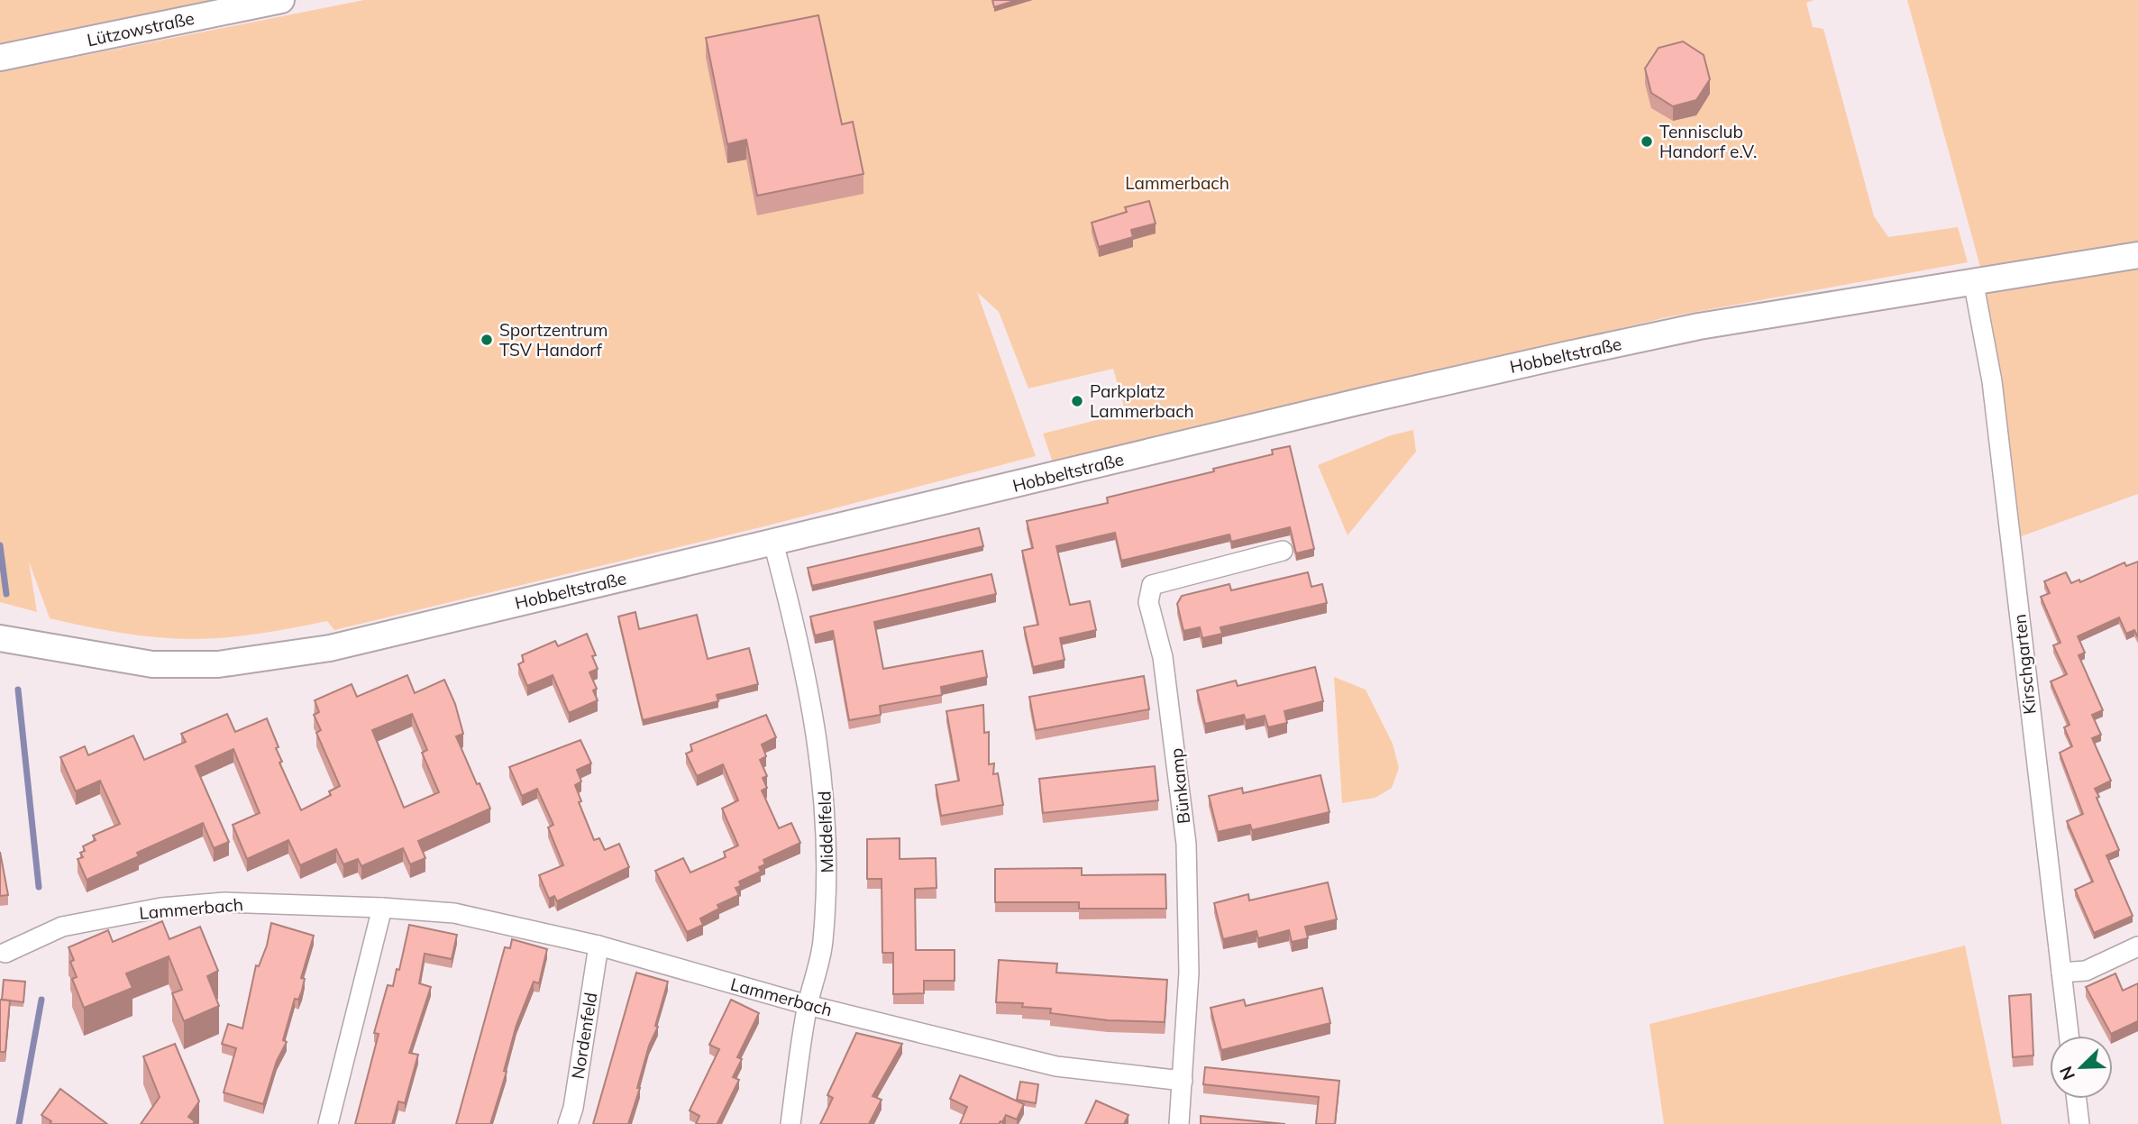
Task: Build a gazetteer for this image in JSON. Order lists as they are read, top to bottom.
{
  "streets": {
    "street": [
      "Lützowstraße",
      "Hobbeltstraße",
      "Kirschgarten",
      "Bünkamp",
      "Middelfeld",
      "Lammerbach",
      "Nordenfeld"
    ]
  },
  "crossings": [
    ["Hobbeltstraße", "Kirschgarten"],
    ["Hobbeltstraße", "Middelfeld"],
    ["Bünkamp", "Lammerbach"],
    ["Middelfeld", "Lammerbach"],
    ["Lammerbach", "Nordenfeld"]
  ],
  "parks": ["Lammerbach"],
  "places": ["Tennisclub Handorf e.V.", "Sportzentrum TSV Handorf", "Parkplatz Lammerbach"],
  "north": "bottom left"
}
